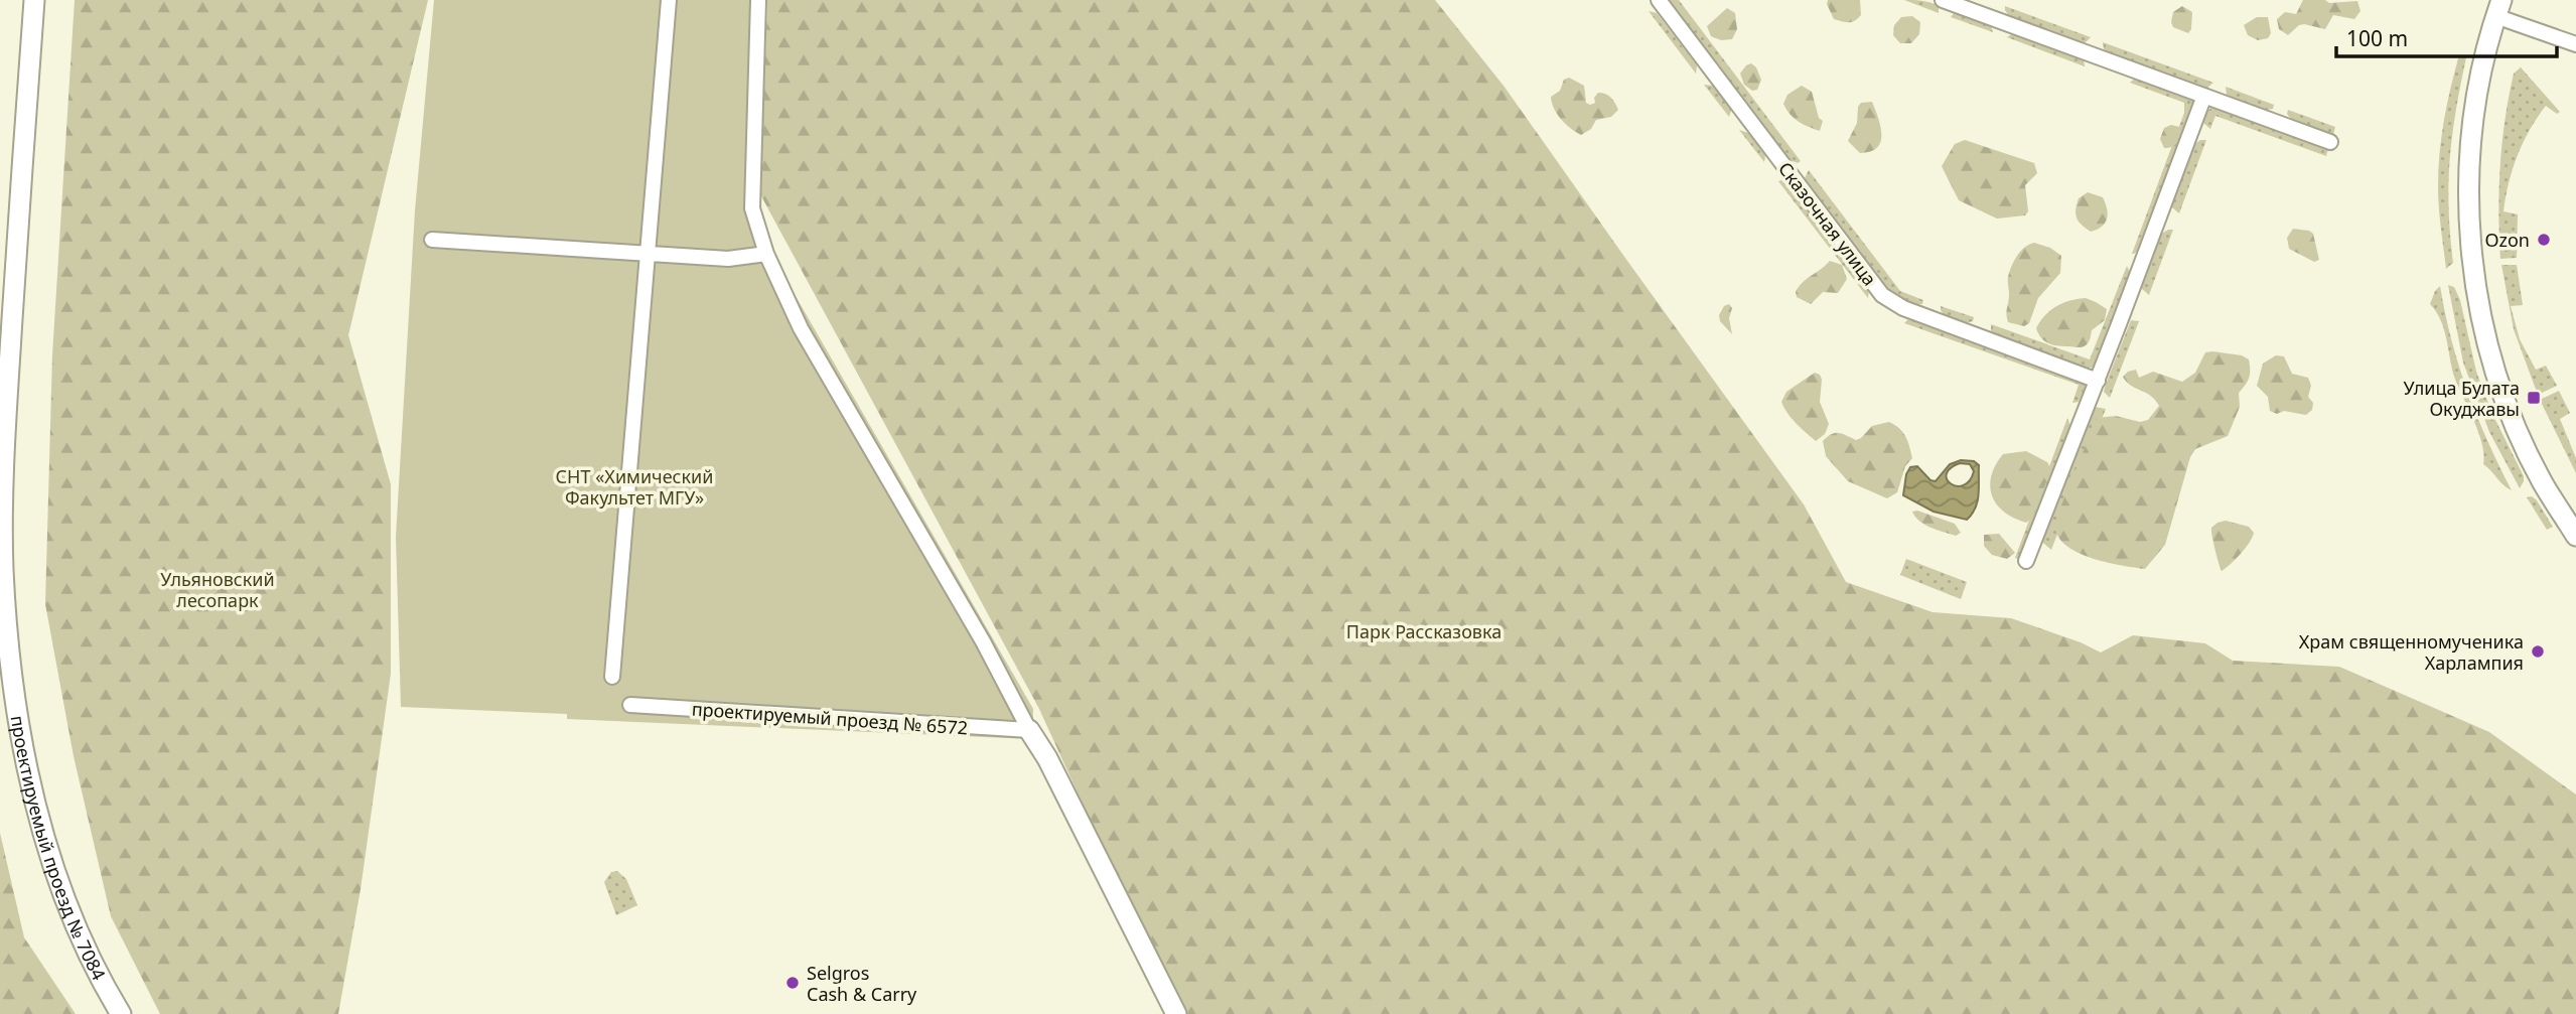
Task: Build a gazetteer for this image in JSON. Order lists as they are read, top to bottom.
{
  "streets": {
    "street": ["Сказочная улица", "проектируемый проезд № 6572", "проектируемый проезд № 7084"]
  },
  "parks": ["СНТ «Химический Факультет МГУ»", "Ульяновский лесопарк", "Парк Рассказовка"],
  "places": {
    "other": ["Ozon", "Храм священномученика Харлампия", "Selgros Cash & Carry"],
    "transit": ["Улица Булата Окуджавы"]
  },
  "scale_bar": "100 m"
}
